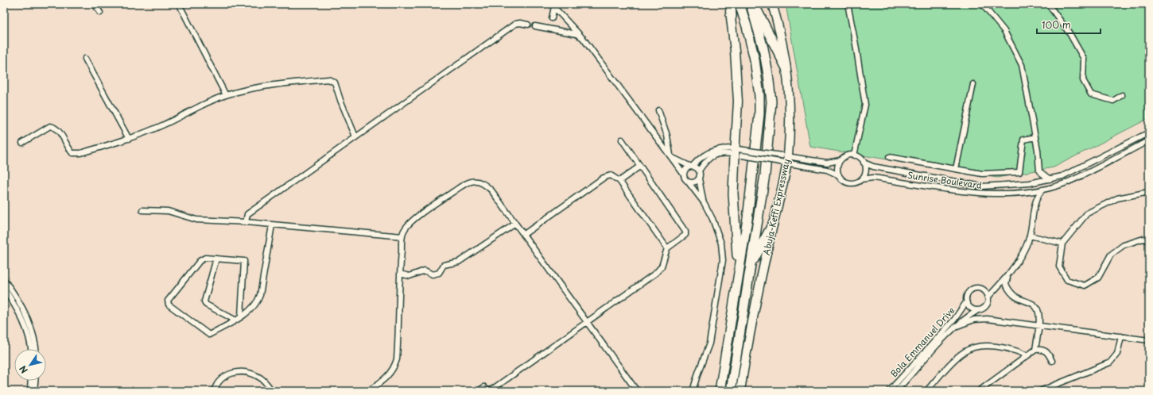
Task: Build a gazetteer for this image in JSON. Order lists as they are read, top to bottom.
{
  "streets": {
    "highway": ["Abuja-Keffi Expressway"],
    "street": ["Sunrise Boulevard", "Bola Emmanuel Drive"]
  },
  "scale_bar": "100 m",
  "north": "bottom left"
}
